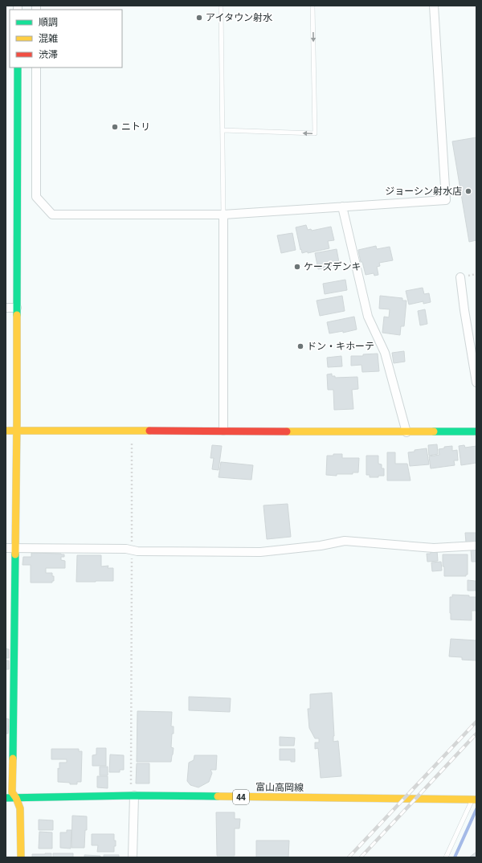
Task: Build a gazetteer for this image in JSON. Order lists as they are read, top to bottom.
{
  "streets": {
    "street": ["富山高岡線", "44"]
  },
  "places": [
    "アイタウン射水",
    "ニトリ",
    "ジョーシン射水店",
    "ケーズデンキ",
    "ドン・キホーテ"
  ],
  "legend": ["順調", "混雑", "渋滞"]
}
